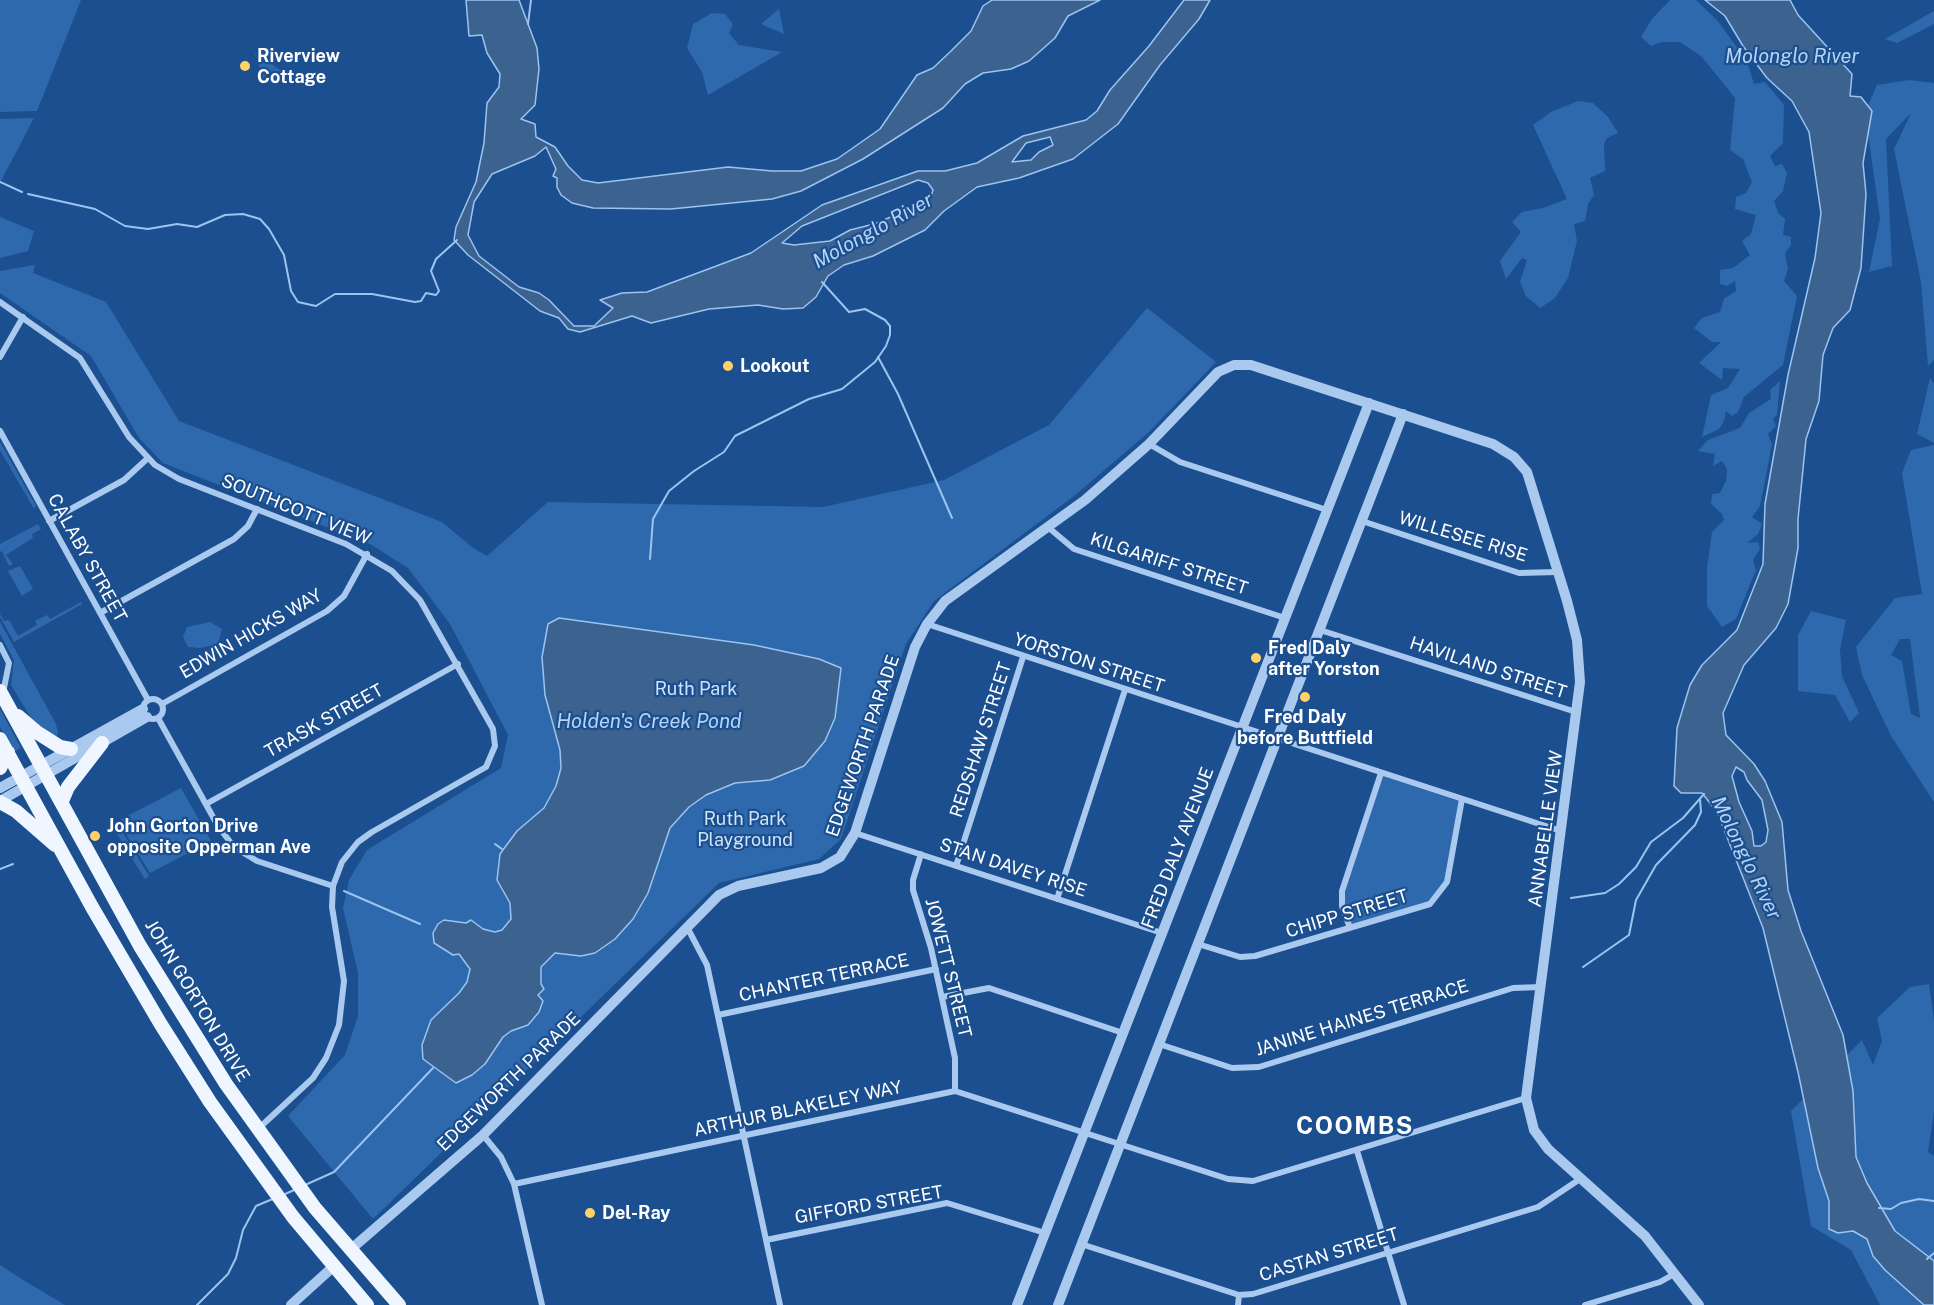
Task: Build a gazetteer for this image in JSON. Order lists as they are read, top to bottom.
{
  "streets": {
    "main road": ["JOHN GORTON DRIVE"],
    "street": [
      "SOUTHCOTT VIEW",
      "WILLESEE RISE",
      "CALABY STREET",
      "KILGARIFF STREET",
      "EDWIN HICKS WAY",
      "YORSTON STREET",
      "HAVILAND STREET",
      "TRASK STREET",
      "REDSHAW STREET",
      "EDGEWORTH PARADE",
      "ANNABELLE VIEW",
      "FRED DALY AVENUE",
      "STAN DAVEY RISE",
      "CHIPP STREET",
      "JOWETT STREET",
      "CHANTER TERRACE",
      "JANINE HAINES TERRACE",
      "ARTHUR BLAKELEY WAY",
      "GIFFORD STREET",
      "CASTAN STREET"
    ]
  },
  "crossings": [
    ["SOUTHCOTT VIEW", "CALABY STREET"],
    ["SOUTHCOTT VIEW", "EDWIN HICKS WAY"],
    ["SOUTHCOTT VIEW", "TRASK STREET"],
    ["SOUTHCOTT VIEW", "JOHN GORTON DRIVE"],
    ["WILLESEE RISE", "ANNABELLE VIEW"],
    ["CALABY STREET", "TRASK STREET"],
    ["KILGARIFF STREET", "EDGEWORTH PARADE"],
    ["KILGARIFF STREET", "FRED DALY AVENUE"],
    ["YORSTON STREET", "REDSHAW STREET"],
    ["YORSTON STREET", "EDGEWORTH PARADE"],
    ["YORSTON STREET", "ANNABELLE VIEW"],
    ["YORSTON STREET", "FRED DALY AVENUE"],
    ["YORSTON STREET", "CHIPP STREET"],
    ["HAVILAND STREET", "ANNABELLE VIEW"],
    ["REDSHAW STREET", "STAN DAVEY RISE"],
    ["EDGEWORTH PARADE", "ANNABELLE VIEW"],
    ["EDGEWORTH PARADE", "FRED DALY AVENUE"],
    ["EDGEWORTH PARADE", "STAN DAVEY RISE"],
    ["EDGEWORTH PARADE", "JOHN GORTON DRIVE"],
    ["ANNABELLE VIEW", "FRED DALY AVENUE"],
    ["ANNABELLE VIEW", "JANINE HAINES TERRACE"],
    ["ANNABELLE VIEW", "CASTAN STREET"],
    ["FRED DALY AVENUE", "STAN DAVEY RISE"],
    ["FRED DALY AVENUE", "GIFFORD STREET"],
    ["STAN DAVEY RISE", "JOWETT STREET"],
    ["JOWETT STREET", "CHANTER TERRACE"],
    ["JOWETT STREET", "ARTHUR BLAKELEY WAY"]
  ],
  "districts": ["COOMBS"],
  "water": ["Molonglo River", "Holden's Creek Pond"],
  "parks": ["Ruth Park", "Ruth Park Playground"],
  "places": [
    "Riverview Cottage",
    "Lookout",
    "Fred Daly after Yorston",
    "Fred Daly before Buttfield",
    "John Gorton Drive opposite Opperman Ave",
    "Del-Ray"
  ]
}
